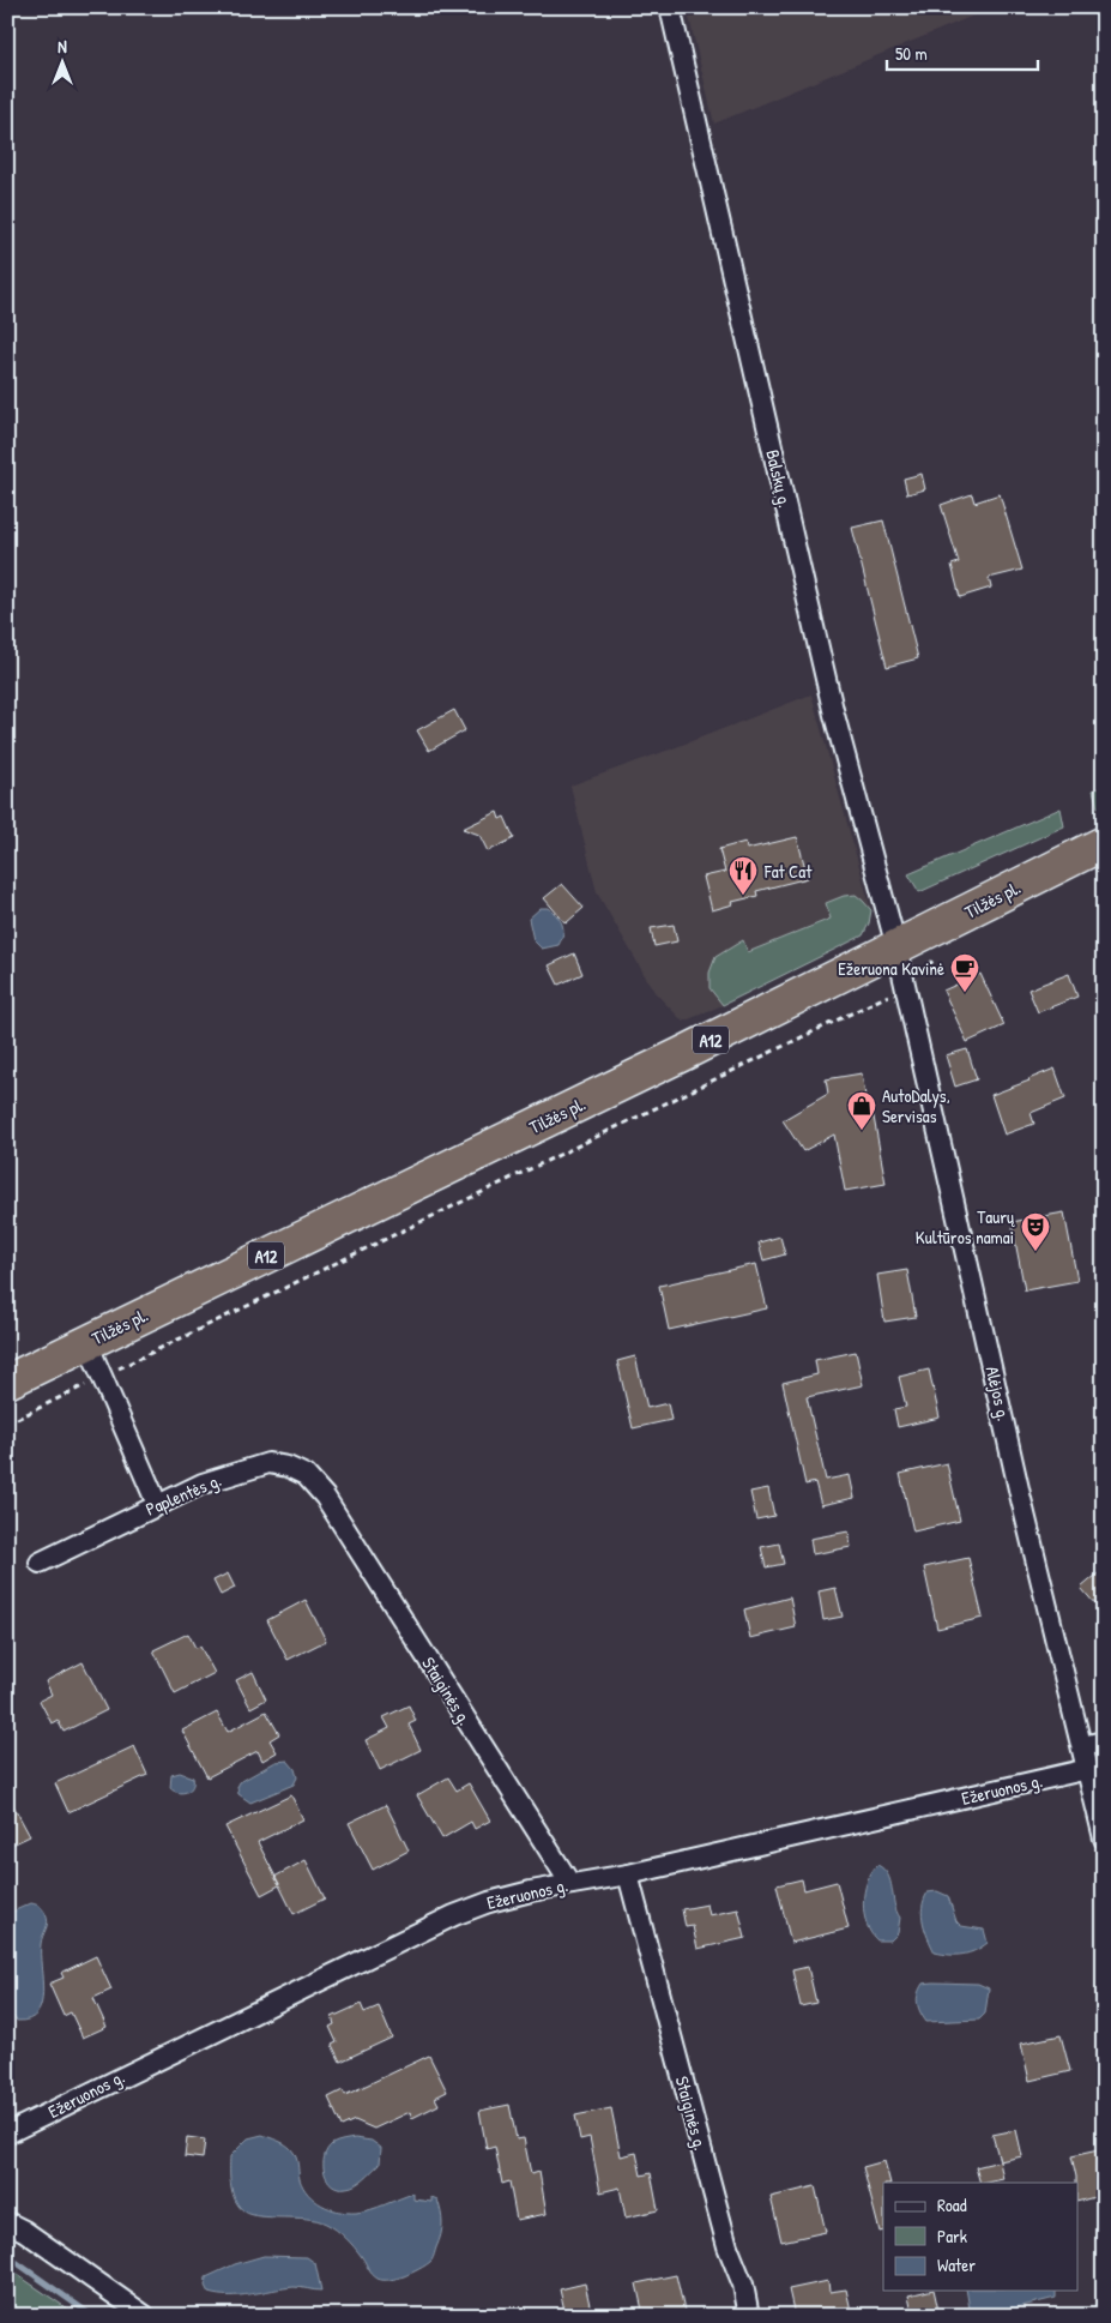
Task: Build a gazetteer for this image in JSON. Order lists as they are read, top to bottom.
{
  "streets": {
    "highway": ["Tilžės pl.", "A12"],
    "street": [
      "Balskų g.",
      "Alėjos g.",
      "Paplentės g.",
      "Staiginės g.",
      "Ežeruonos g."
    ]
  },
  "crossings": [
    ["Balskų g.", "Tilžės pl."],
    ["Balskų g.", "Alėjos g."],
    ["Tilžės pl.", "Alėjos g."],
    ["Alėjos g.", "Ežeruonos g."],
    ["Paplentės g.", "Staiginės g."],
    ["Staiginės g.", "Ežeruonos g."]
  ],
  "places": {
    "restaurant": ["Fat Cat"],
    "cafe": ["Ežeruona Kavinė"],
    "shop": ["AutoDalys, Servisas"],
    "theatre": ["Taurų Kultūros namai"]
  },
  "legend": ["Road", "Park", "Water"],
  "scale_bar": "50 m",
  "north": "top"
}
